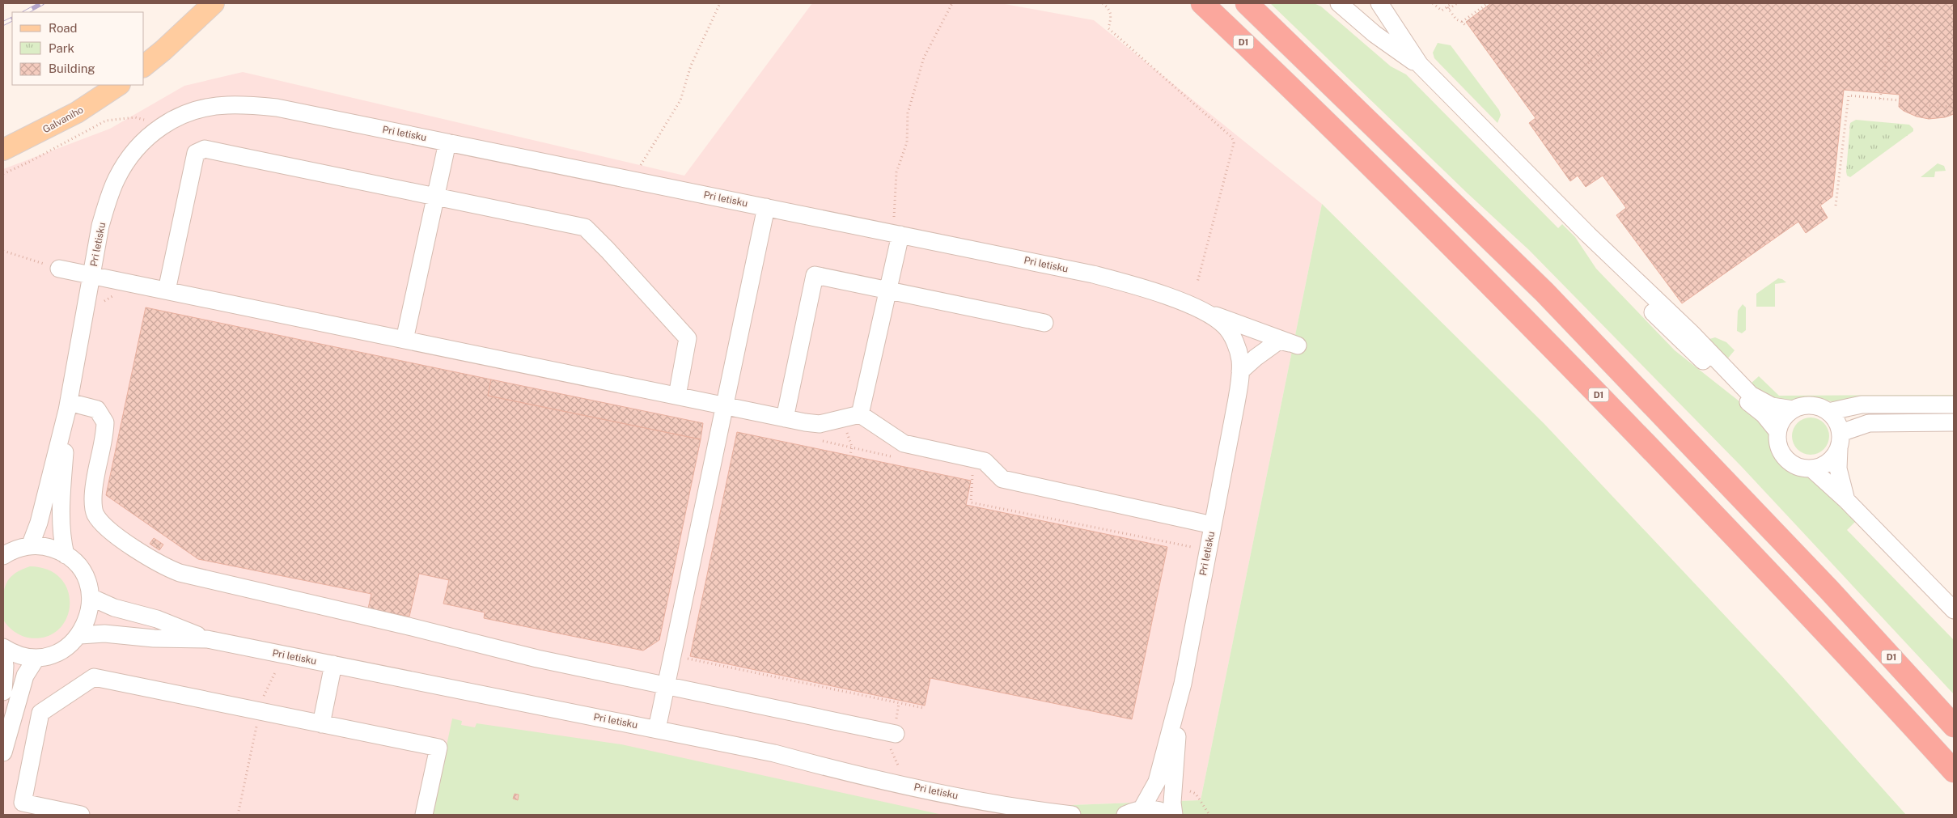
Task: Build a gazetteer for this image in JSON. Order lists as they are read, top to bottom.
{
  "streets": {
    "highway": ["D1"],
    "main road": ["Galvaniho"],
    "street": ["Pri letisku"]
  },
  "legend": ["Road", "Park", "Building"]
}
